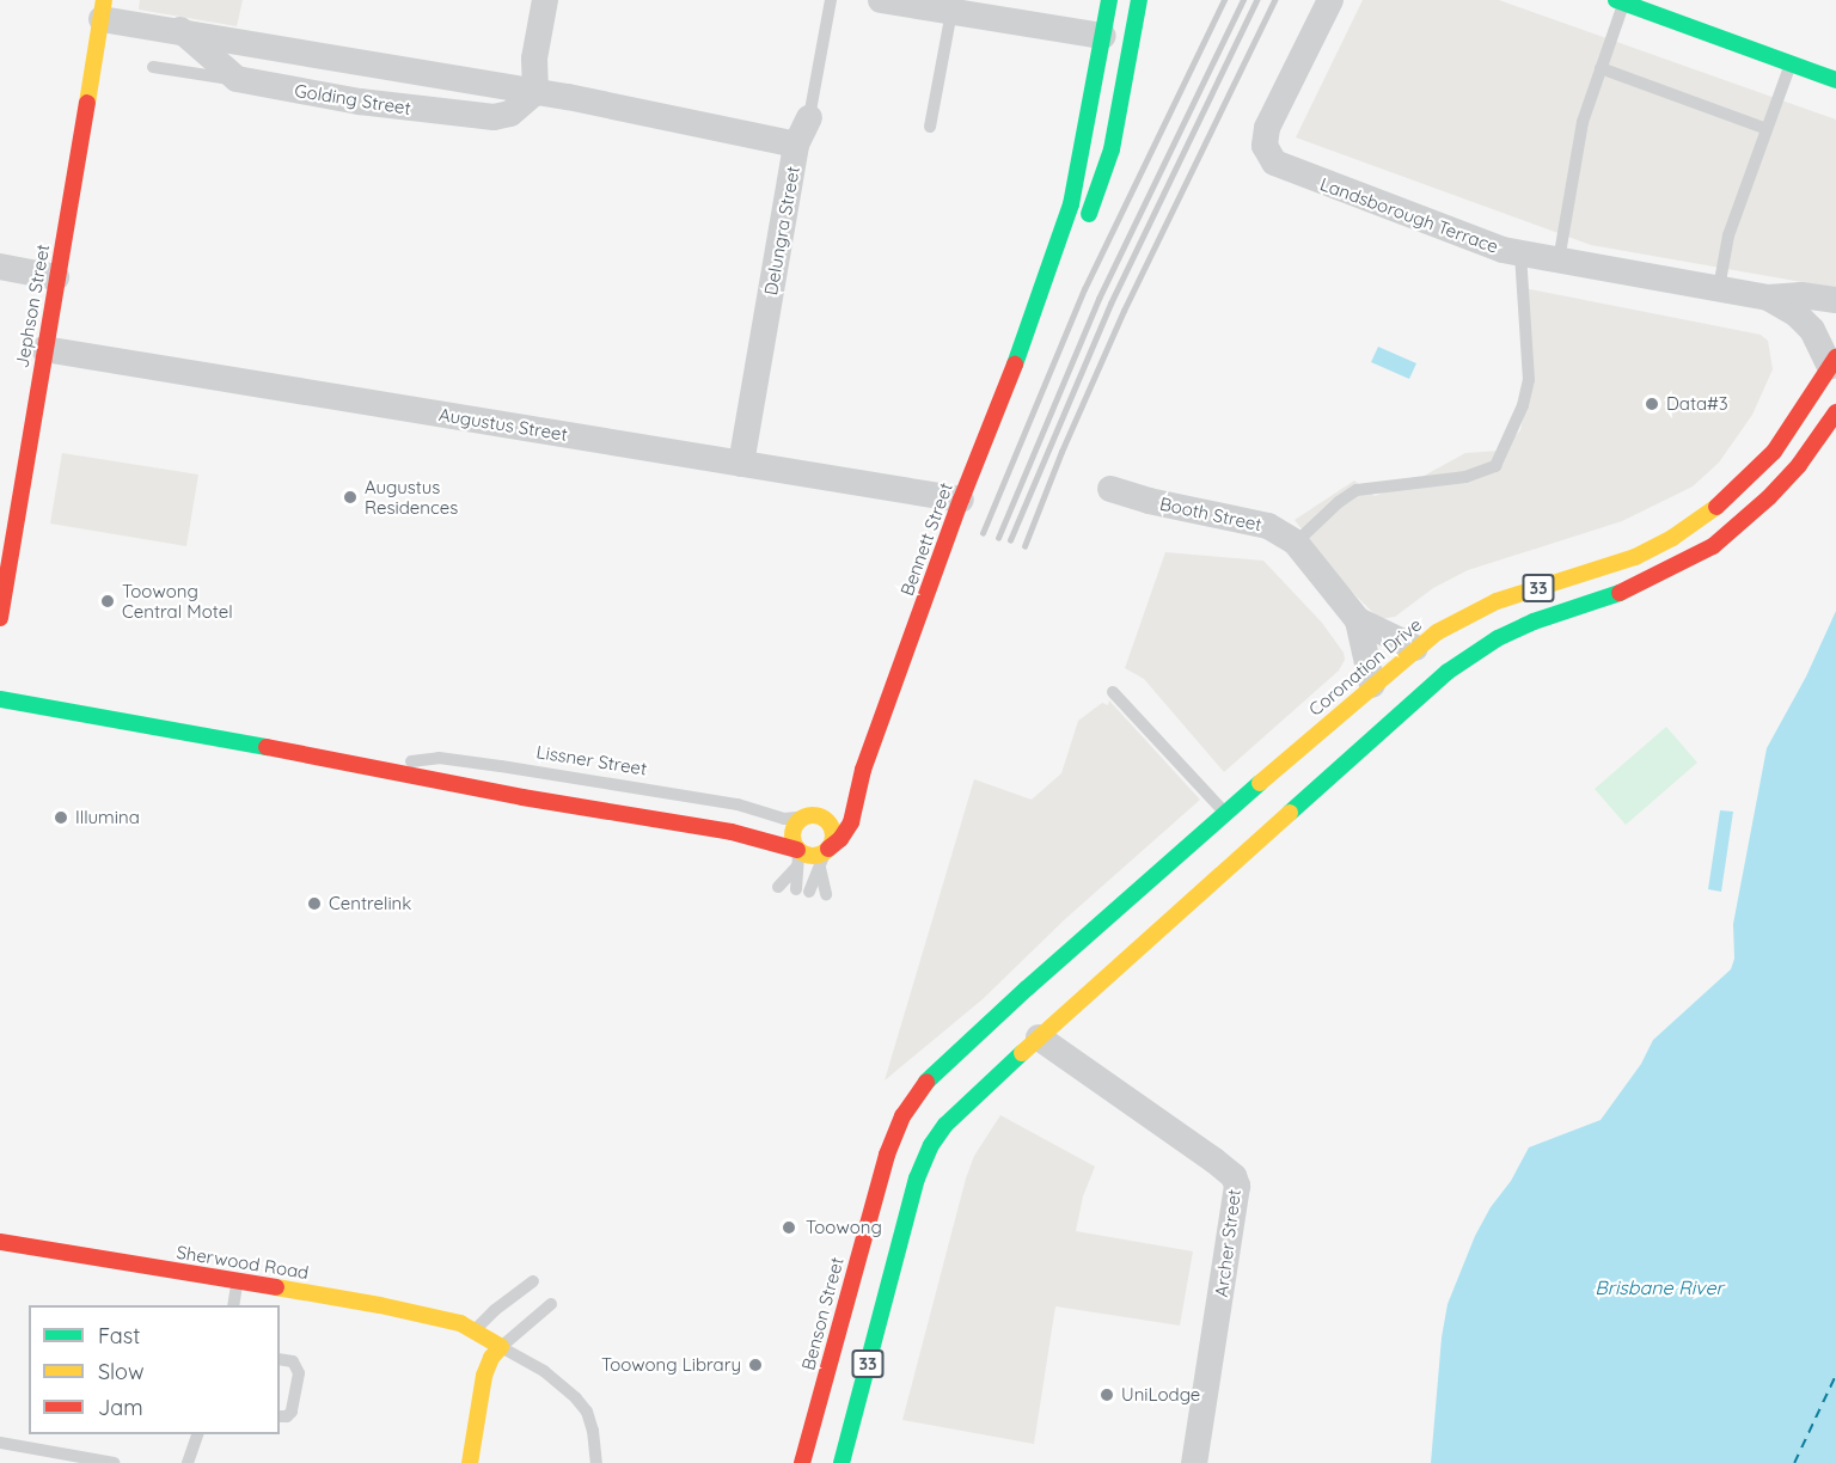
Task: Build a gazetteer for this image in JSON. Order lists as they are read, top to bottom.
{
  "streets": {
    "main road": [
      "Jephson Street",
      "Bennett Street",
      "33",
      "Coronation Drive",
      "Lissner Street",
      "Sherwood Road",
      "Benson Street"
    ],
    "street": [
      "Golding Street",
      "Landsborough Terrace",
      "Delungra Street",
      "Augustus Street",
      "Booth Street",
      "Archer Street"
    ]
  },
  "crossings": [
    ["Golding Street", "Delungra Street"],
    ["Golding Street", "Jephson Street"],
    ["Landsborough Terrace", "Coronation Drive"],
    ["Delungra Street", "Augustus Street"],
    ["Jephson Street", "Augustus Street"],
    ["Augustus Street", "Bennett Street"],
    ["Booth Street", "Coronation Drive"],
    ["Bennett Street", "Lissner Street"],
    ["33", "Archer Street"],
    ["Coronation Drive", "Benson Street"]
  ],
  "water": ["Brisbane River"],
  "places": [
    "Data#3",
    "Augustus Residences",
    "Toowong Central Motel",
    "Illumina",
    "Centrelink",
    "Toowong",
    "Toowong Library",
    "UniLodge"
  ],
  "legend": ["Fast", "Slow", "Jam"]
}
